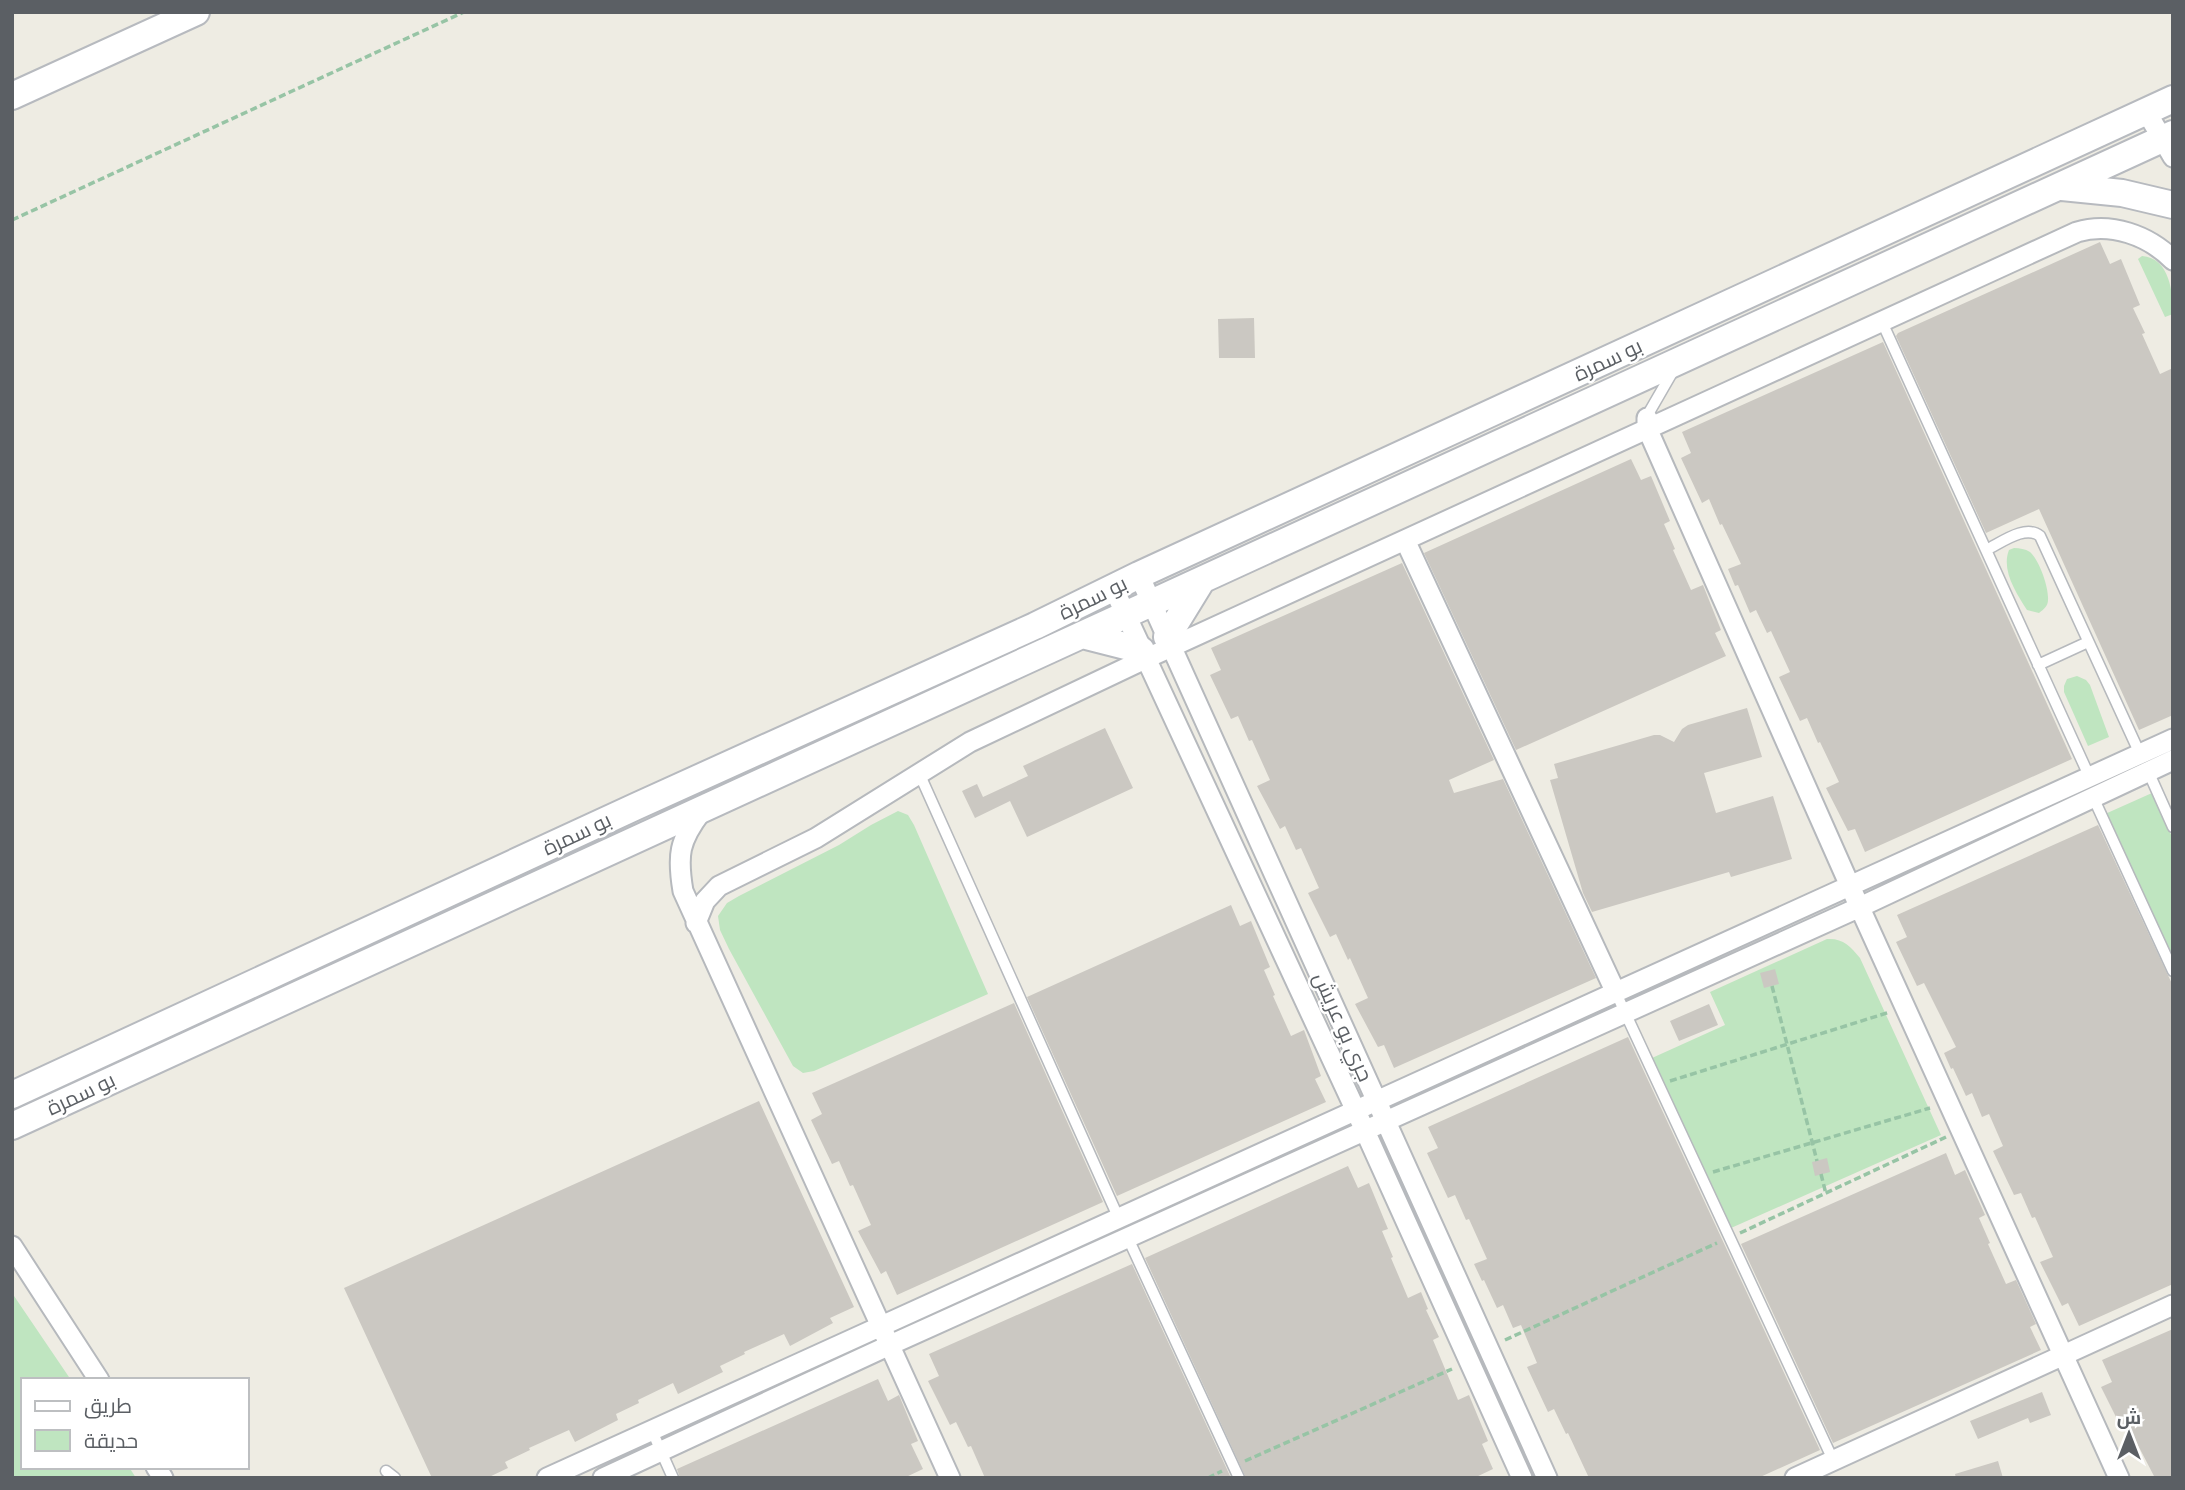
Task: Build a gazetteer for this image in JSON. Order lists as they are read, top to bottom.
{
  "streets": {
    "street": ["بو سمرة", "جري بو عريش"]
  },
  "crossings": [
    ["بو سمرة", "جري بو عريش"]
  ],
  "legend": ["طريق", "حديقة"],
  "north": "top"
}
